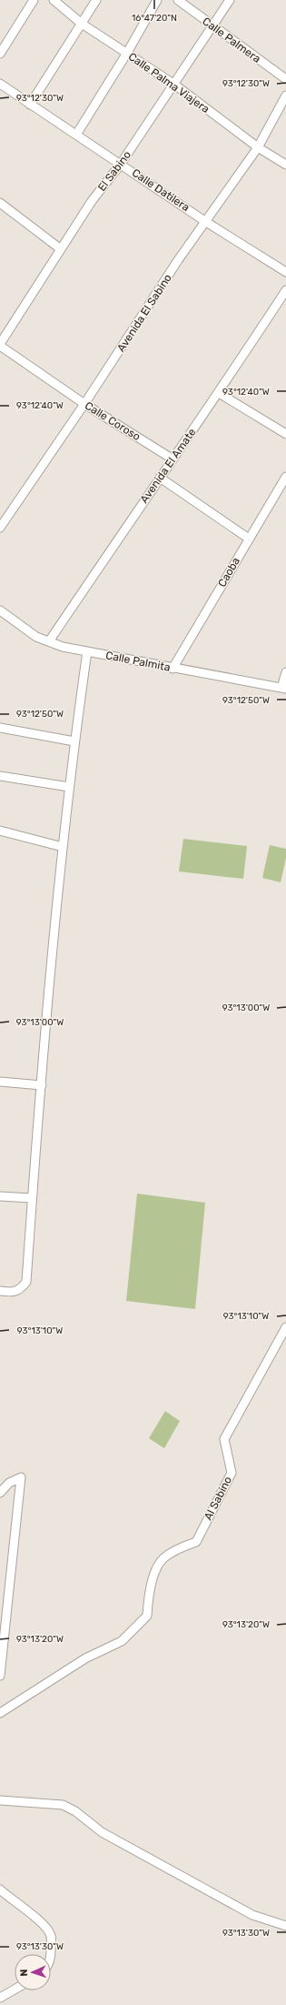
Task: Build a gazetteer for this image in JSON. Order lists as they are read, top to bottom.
{
  "streets": {
    "street": [
      "Calle Palmera",
      "Calle Palma Viajera",
      "El Sabino",
      "Calle Datilera",
      "Avenida El Sabino",
      "Calle Coroso",
      "Avenida El Amate",
      "Caoba",
      "Calle Palmita",
      "Al Sabino"
    ]
  },
  "crossings": [
    ["Calle Palmera", "El Sabino"],
    ["Calle Palma Viajera", "El Sabino"],
    ["Calle Palma Viajera", "Avenida El Sabino"],
    ["El Sabino", "Calle Datilera"],
    ["El Sabino", "Calle Coroso"],
    ["Calle Datilera", "Avenida El Sabino"],
    ["Avenida El Sabino", "Calle Coroso"],
    ["Calle Coroso", "Avenida El Amate"],
    ["Avenida El Amate", "Calle Palmita"],
    ["Caoba", "Calle Palmita"]
  ],
  "north": "left",
  "coordinates": [
    "16°47'20\"N",
    "93°12'30\"W",
    "93°12'40\"W",
    "93°12'50\"W",
    "93°13'00\"W",
    "93°13'10\"W",
    "93°13'20\"W",
    "93°13'30\"W"
  ]
}
